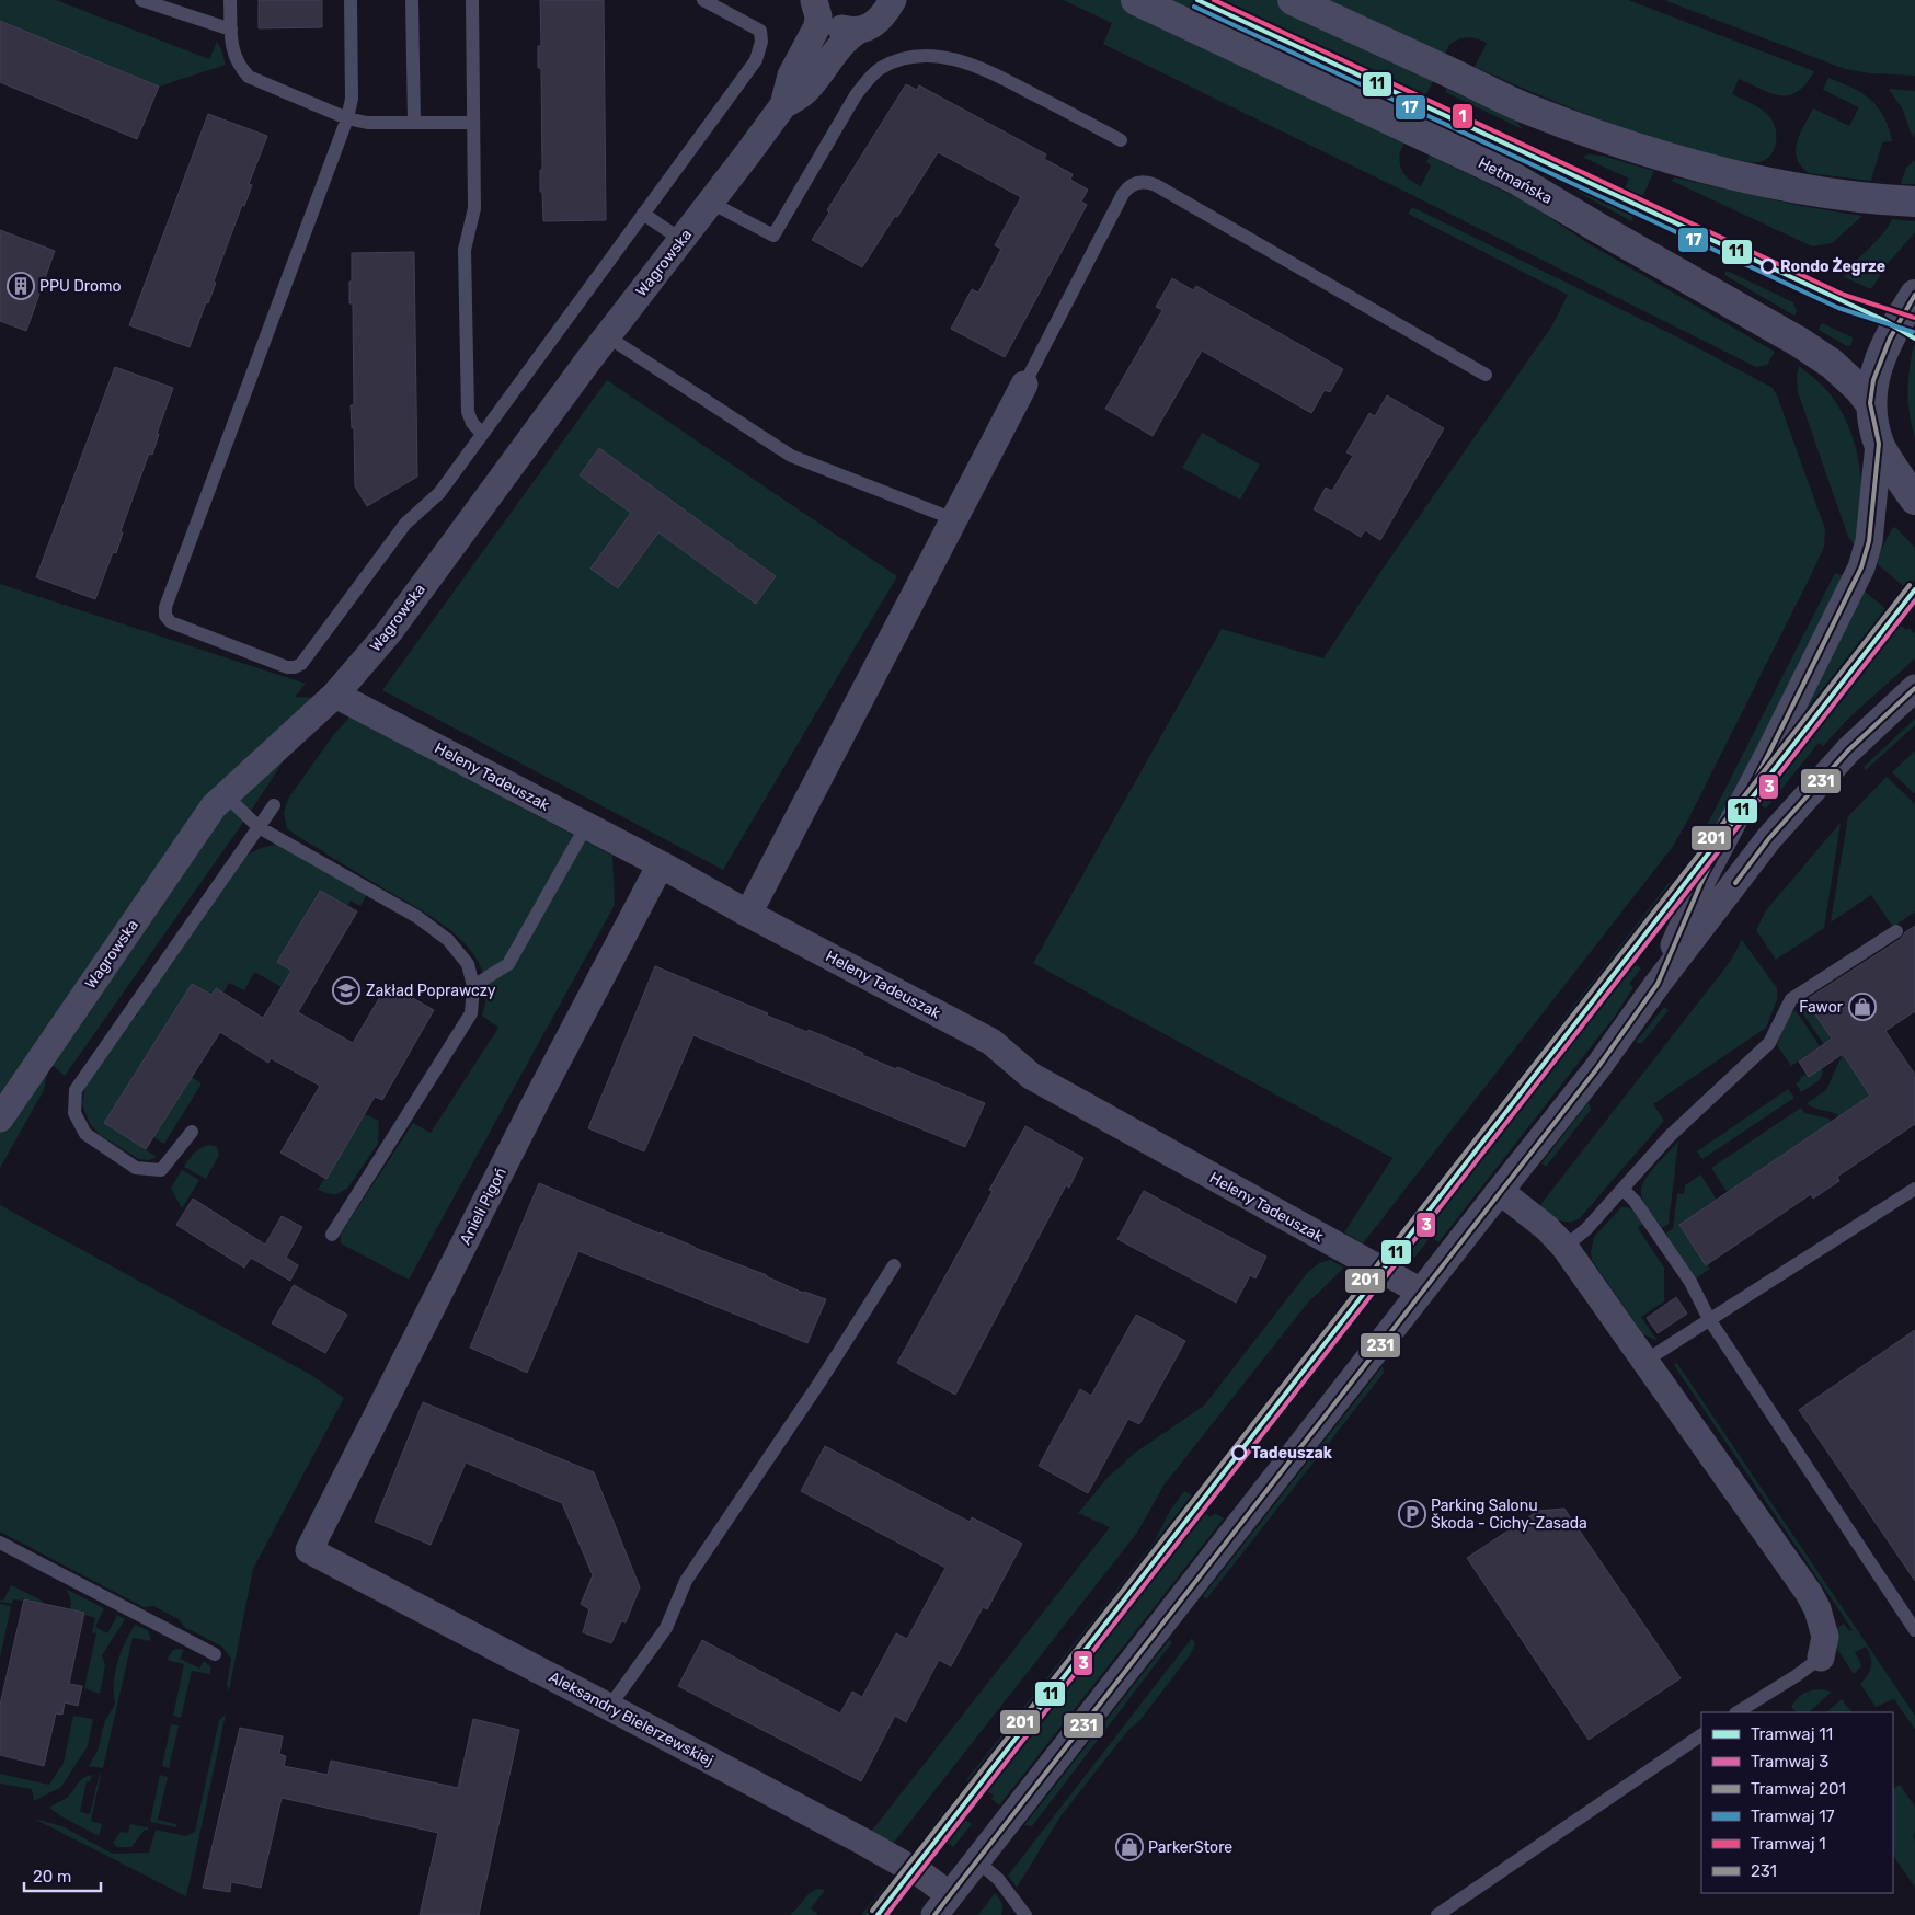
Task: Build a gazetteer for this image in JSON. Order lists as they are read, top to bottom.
{
  "streets": {
    "street": [
      "Hetmańska",
      "Wagrowska",
      "Heleny Tadeuszak",
      "Anieli Pigoń",
      "Aleksandry Bielerzewskiej"
    ]
  },
  "crossings": [
    ["Wagrowska", "Heleny Tadeuszak"],
    ["Heleny Tadeuszak", "Anieli Pigoń"],
    ["Anieli Pigoń", "Aleksandry Bielerzewskiej"]
  ],
  "places": {
    "other": ["Rondo Żegrze", "Tadeuszak"],
    "building": ["PPU Dromo"],
    "school or university": ["Zakład Poprawczy"],
    "shop": ["Fawor", "ParkerStore"],
    "parking": ["Parking Salonu Škoda - Cichy-Zasada"]
  },
  "lines": [
    "tram line 11",
    "tram line 1",
    "tram line 17",
    "transit line 231",
    "tram line 201",
    "tram line 3"
  ],
  "legend": [
    "Tramwaj 11",
    "Tramwaj 3",
    "Tramwaj 201",
    "Tramwaj 17",
    "Tramwaj 1",
    "231"
  ],
  "scale_bar": "20 m"
}
